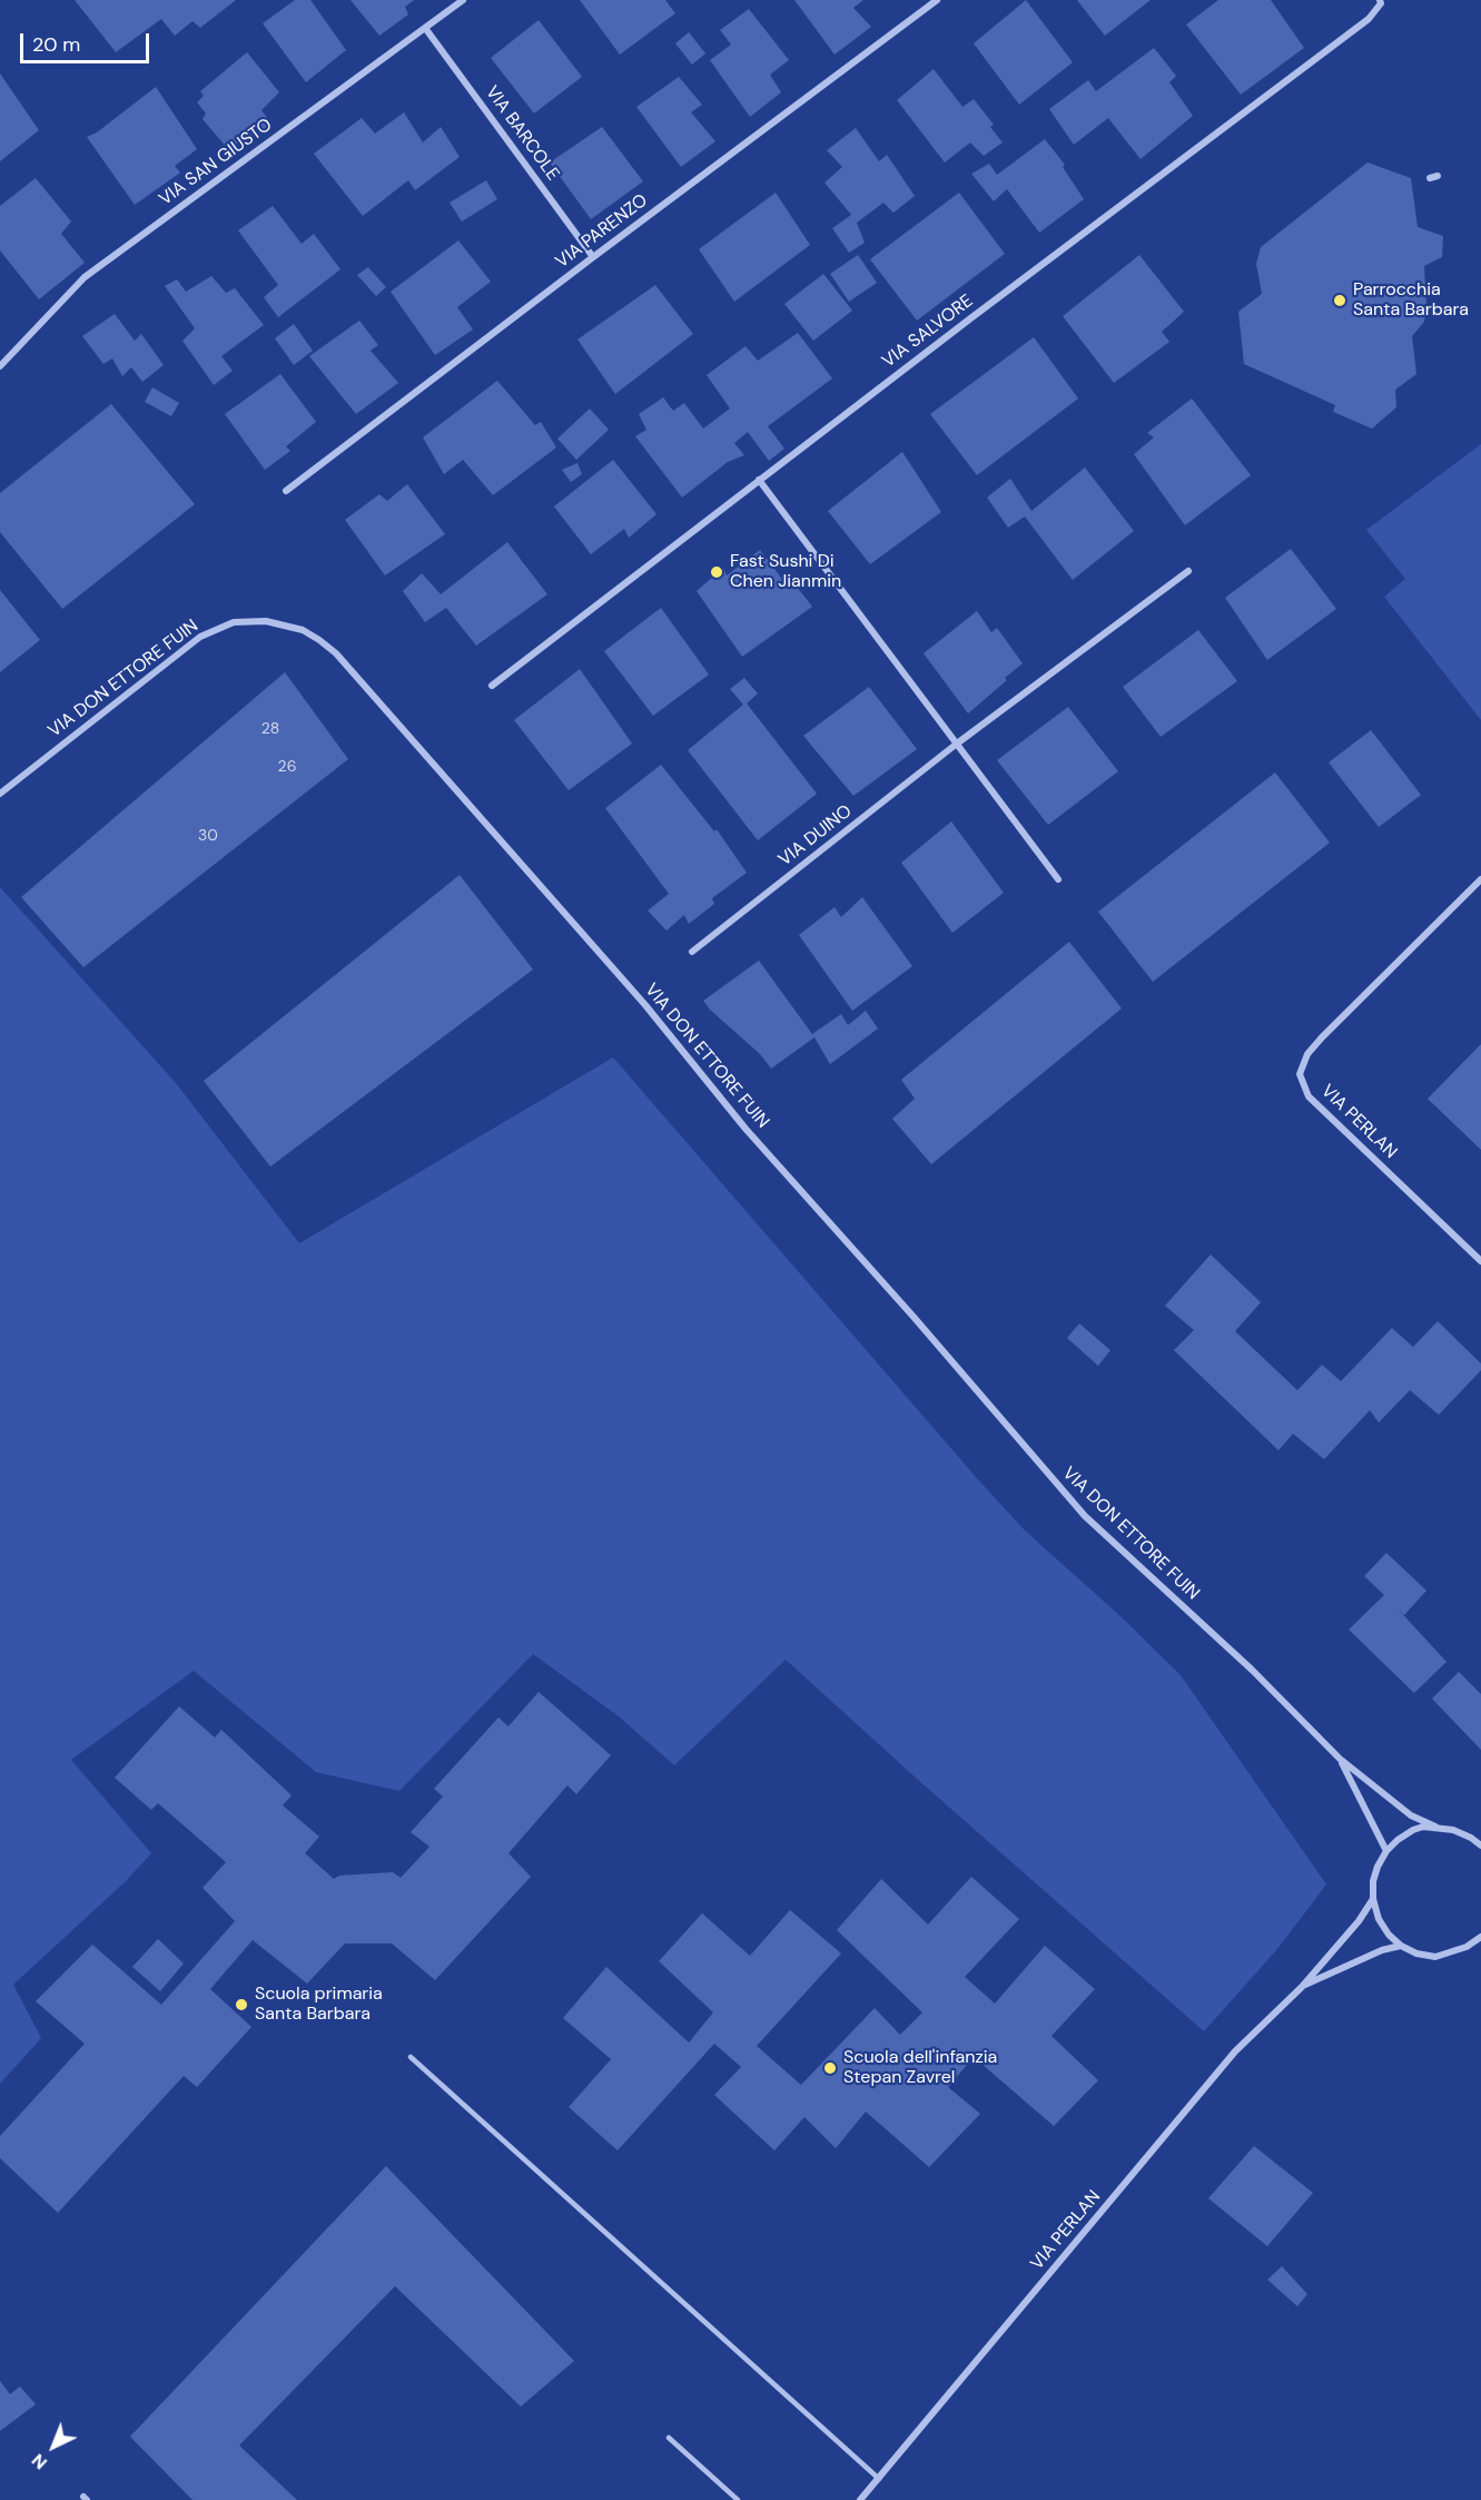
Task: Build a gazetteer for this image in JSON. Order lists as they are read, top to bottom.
{
  "streets": {
    "street": [
      "VIA BARCOLE",
      "VIA SAN GIUSTO",
      "VIA PARENZO",
      "VIA SALVORE",
      "VIA DON ETTORE FUIN",
      "VIA DUINO",
      "VIA PERLAN"
    ]
  },
  "crossings": [
    ["VIA BARCOLE", "VIA SAN GIUSTO"],
    ["VIA BARCOLE", "VIA PARENZO"],
    ["VIA DON ETTORE FUIN", "VIA PERLAN"]
  ],
  "places": [
    "Parrocchia Santa Barbara",
    "Fast Sushi Di Chen Jianmin",
    "Scuola primaria Santa Barbara",
    "Scuola dell'infanzia Stepan Zavrel"
  ],
  "house_numbers": ["28", "26", "30"],
  "scale_bar": "20 m",
  "north": "bottom left"
}
